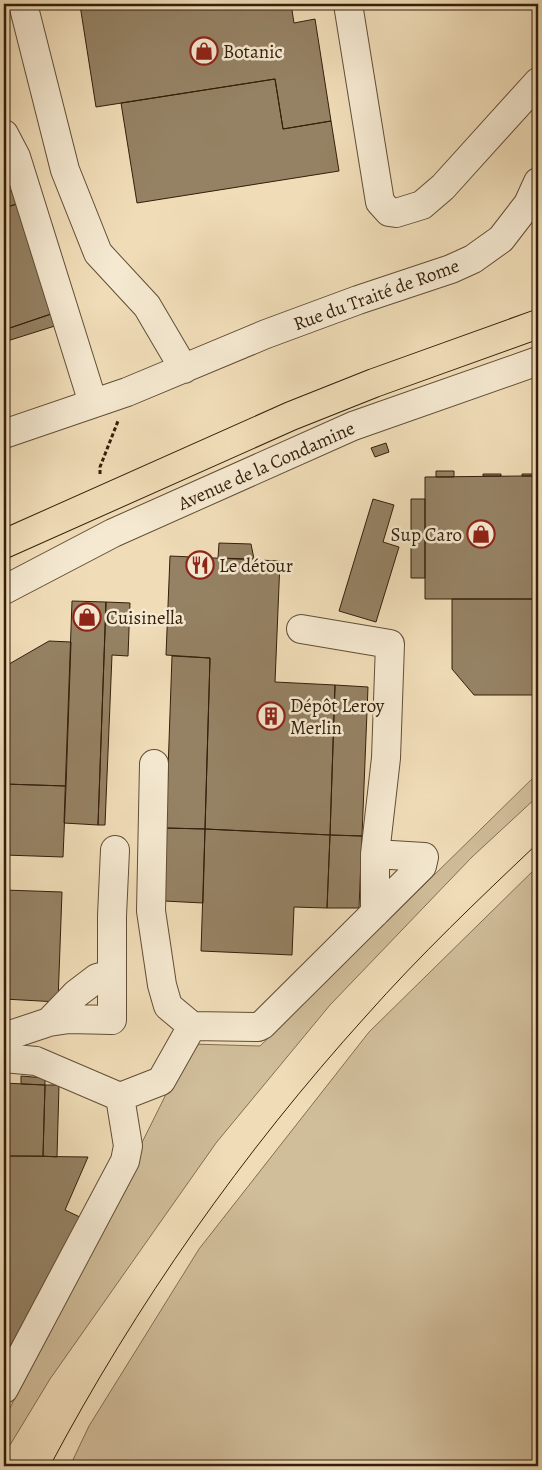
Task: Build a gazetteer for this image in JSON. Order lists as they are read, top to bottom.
{
  "streets": {
    "street": ["Rue du Traité de Rome", "Avenue de la Condamine"]
  },
  "places": {
    "shop": ["Botanic", "Sup Caro", "Cuisinella"],
    "restaurant": ["Le détour"],
    "building": ["Dépôt Leroy Merlin"]
  }
}
